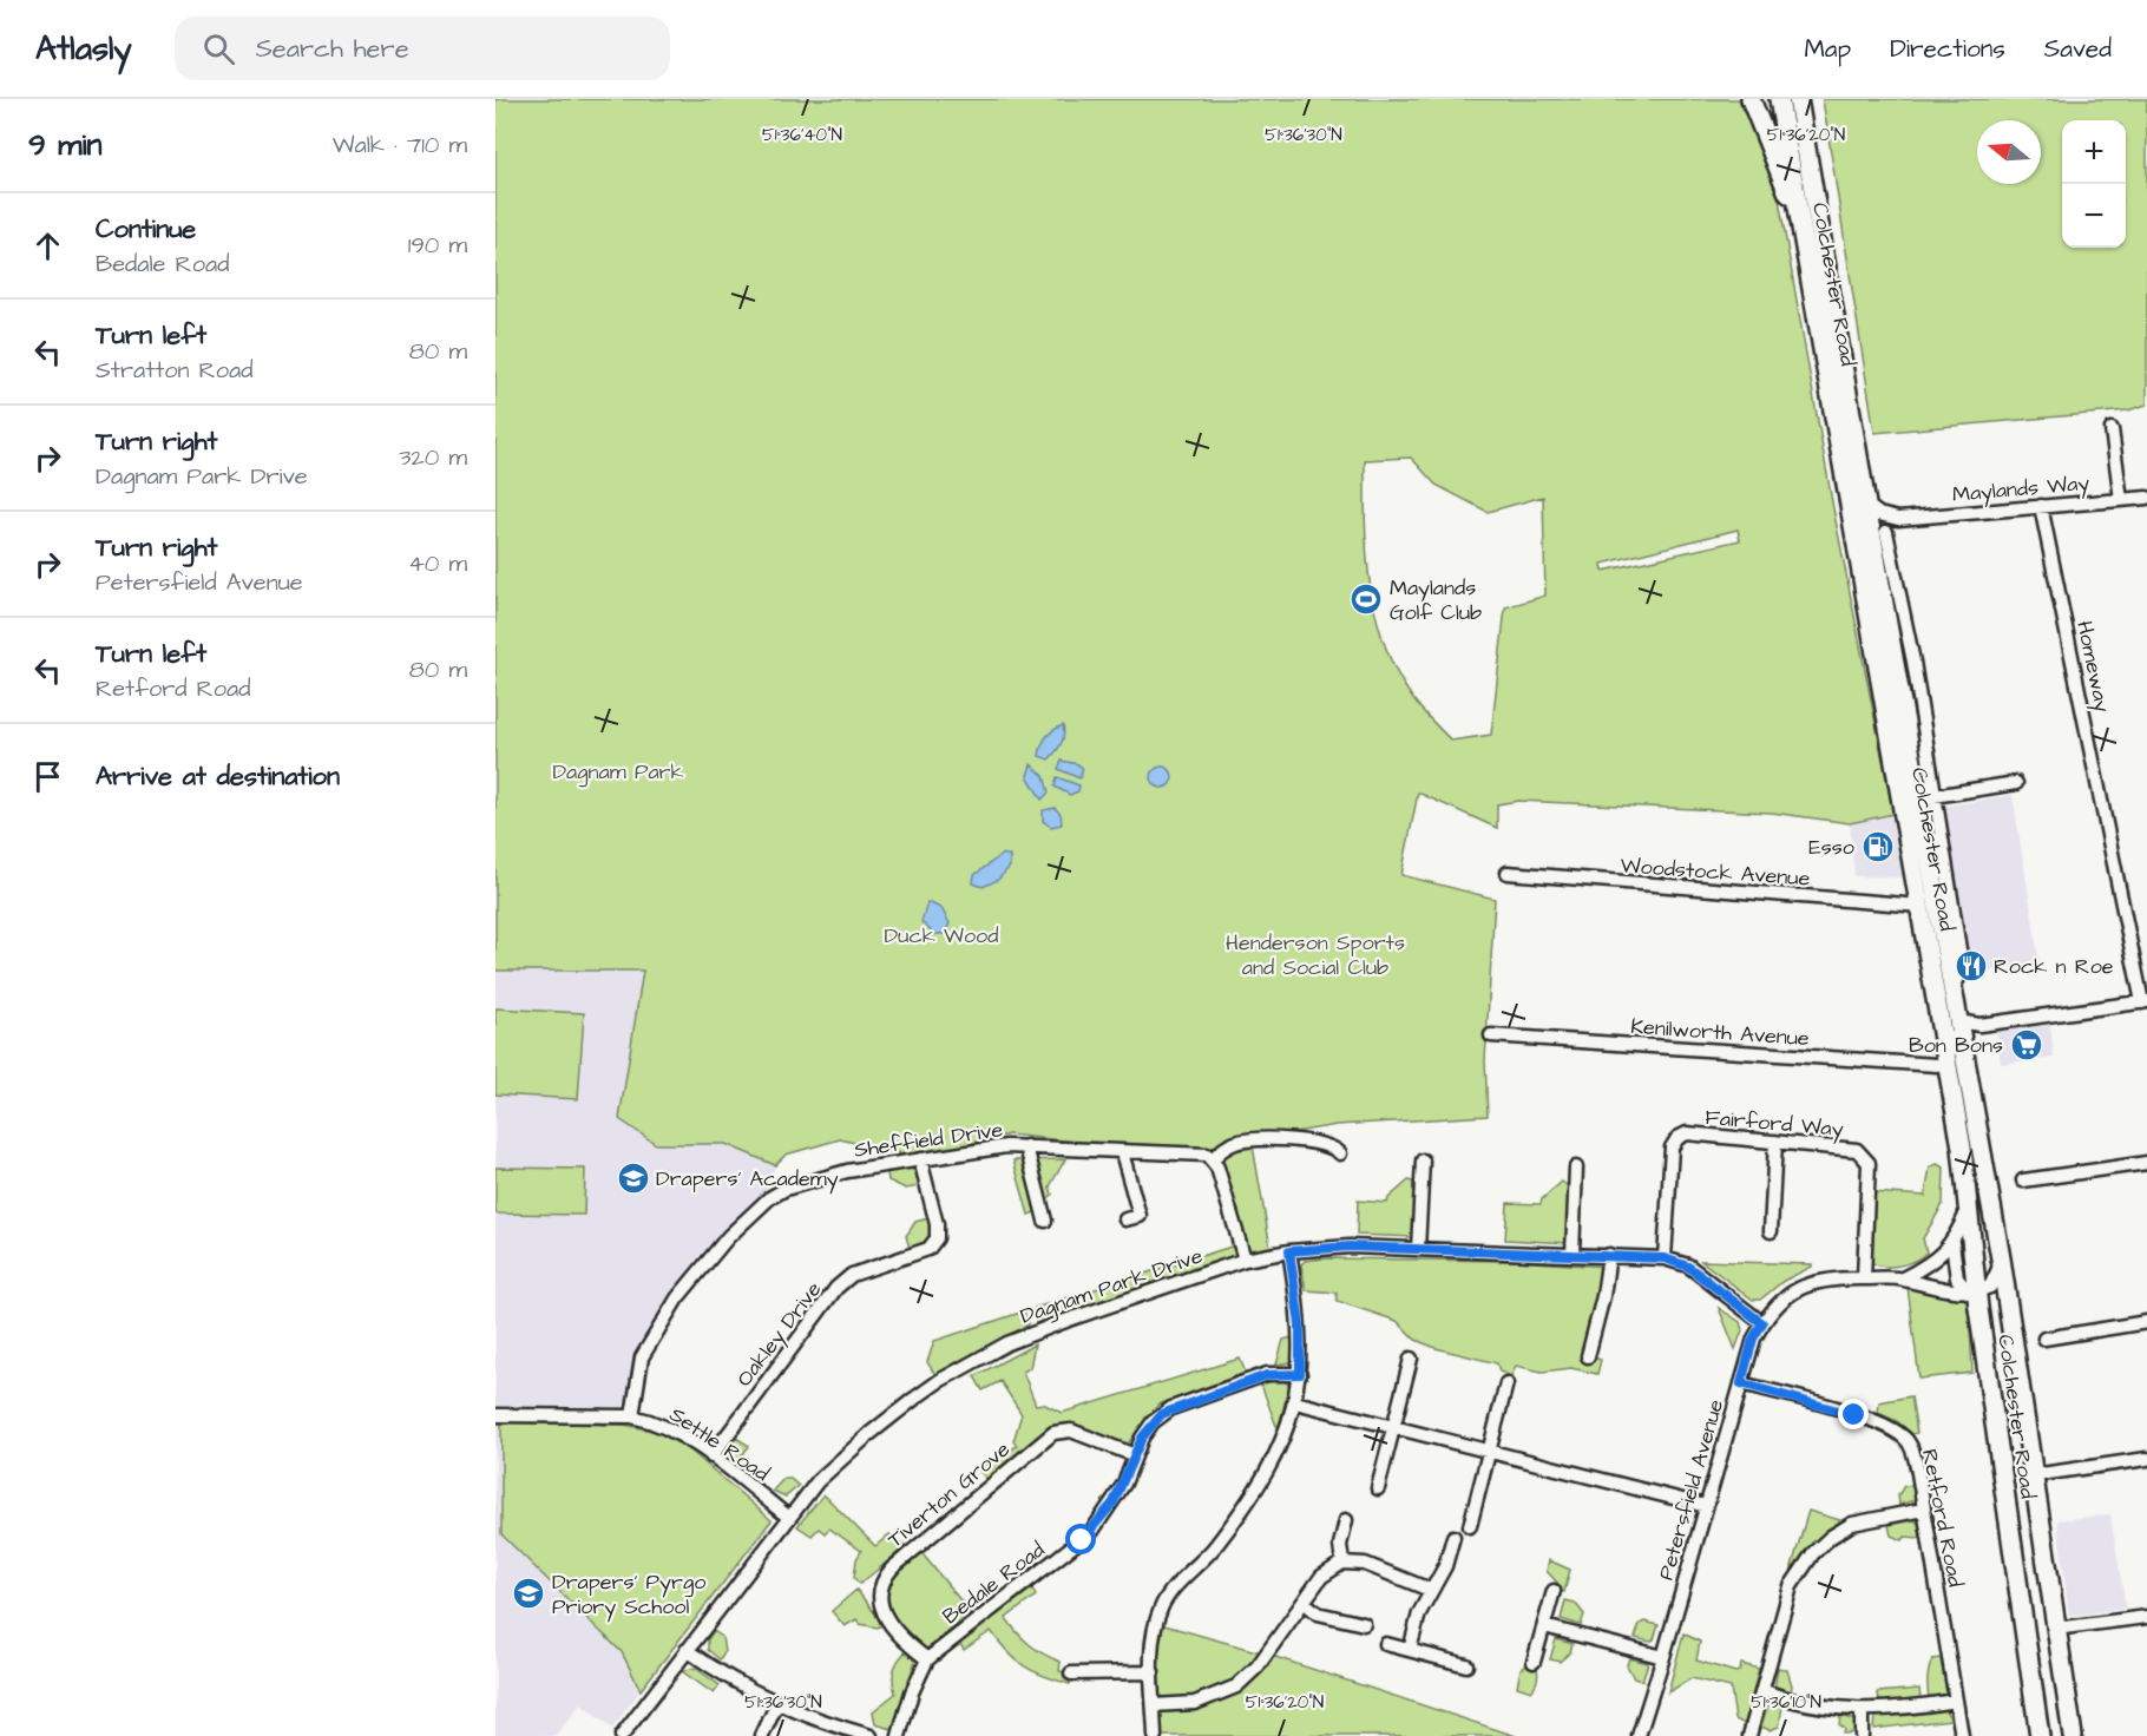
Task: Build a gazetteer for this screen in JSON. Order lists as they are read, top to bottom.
{
  "streets": {
    "highway": ["Colchester Road"],
    "street": [
      "Maylands Way",
      "Homeway",
      "Woodstock Avenue",
      "Kenilworth Avenue",
      "Fairford Way",
      "Sheffield Drive",
      "Dagnam Park Drive",
      "Oakley Drive",
      "Settle Road",
      "Petersfield Avenue",
      "Tiverton Grove",
      "Retford Road",
      "Bedale Road"
    ]
  },
  "crossings": [
    ["Colchester Road", "Maylands Way"],
    ["Colchester Road", "Woodstock Avenue"],
    ["Colchester Road", "Kenilworth Avenue"],
    ["Colchester Road", "Petersfield Avenue"],
    ["Maylands Way", "Homeway"],
    ["Fairford Way", "Dagnam Park Drive"],
    ["Fairford Way", "Petersfield Avenue"],
    ["Sheffield Drive", "Oakley Drive"],
    ["Sheffield Drive", "Settle Road"],
    ["Dagnam Park Drive", "Settle Road"],
    ["Dagnam Park Drive", "Petersfield Avenue"],
    ["Oakley Drive", "Settle Road"],
    ["Petersfield Avenue", "Retford Road"],
    ["Tiverton Grove", "Bedale Road"]
  ],
  "parks": ["Dagnam Park", "Duck Wood", "Henderson Sports and Social Club"],
  "places": {
    "sports": ["Maylands Golf Club"],
    "fuel station": ["Esso"],
    "restaurant": ["Rock n Roe"],
    "supermarket": ["Bon Bons"],
    "school or university": ["Drapers' Academy", "Drapers' Pyrgo Priory School"]
  },
  "north": "left",
  "page": {
    "header": "Atlasly",
    "search": "Search here",
    "nav": ["Map", "Directions", "Saved"],
    "heading": ["9 min", "Walk · 710 m"],
    "map_buttons": ["+", "−"],
    "list": [
      ["Continue", "Bedale Road", "190 m"],
      ["Turn left", "Stratton Road", "80 m"],
      ["Turn right", "Dagnam Park Drive", "320 m"],
      ["Turn right", "Petersfield Avenue", "40 m"],
      ["Turn left", "Retford Road", "80 m"],
      "Arrive at destination"
    ]
  },
  "coordinates": [
    "51°36'40\"N",
    "51°36'30\"N",
    "51°36'20\"N",
    "51°36'10\"N"
  ]
}
